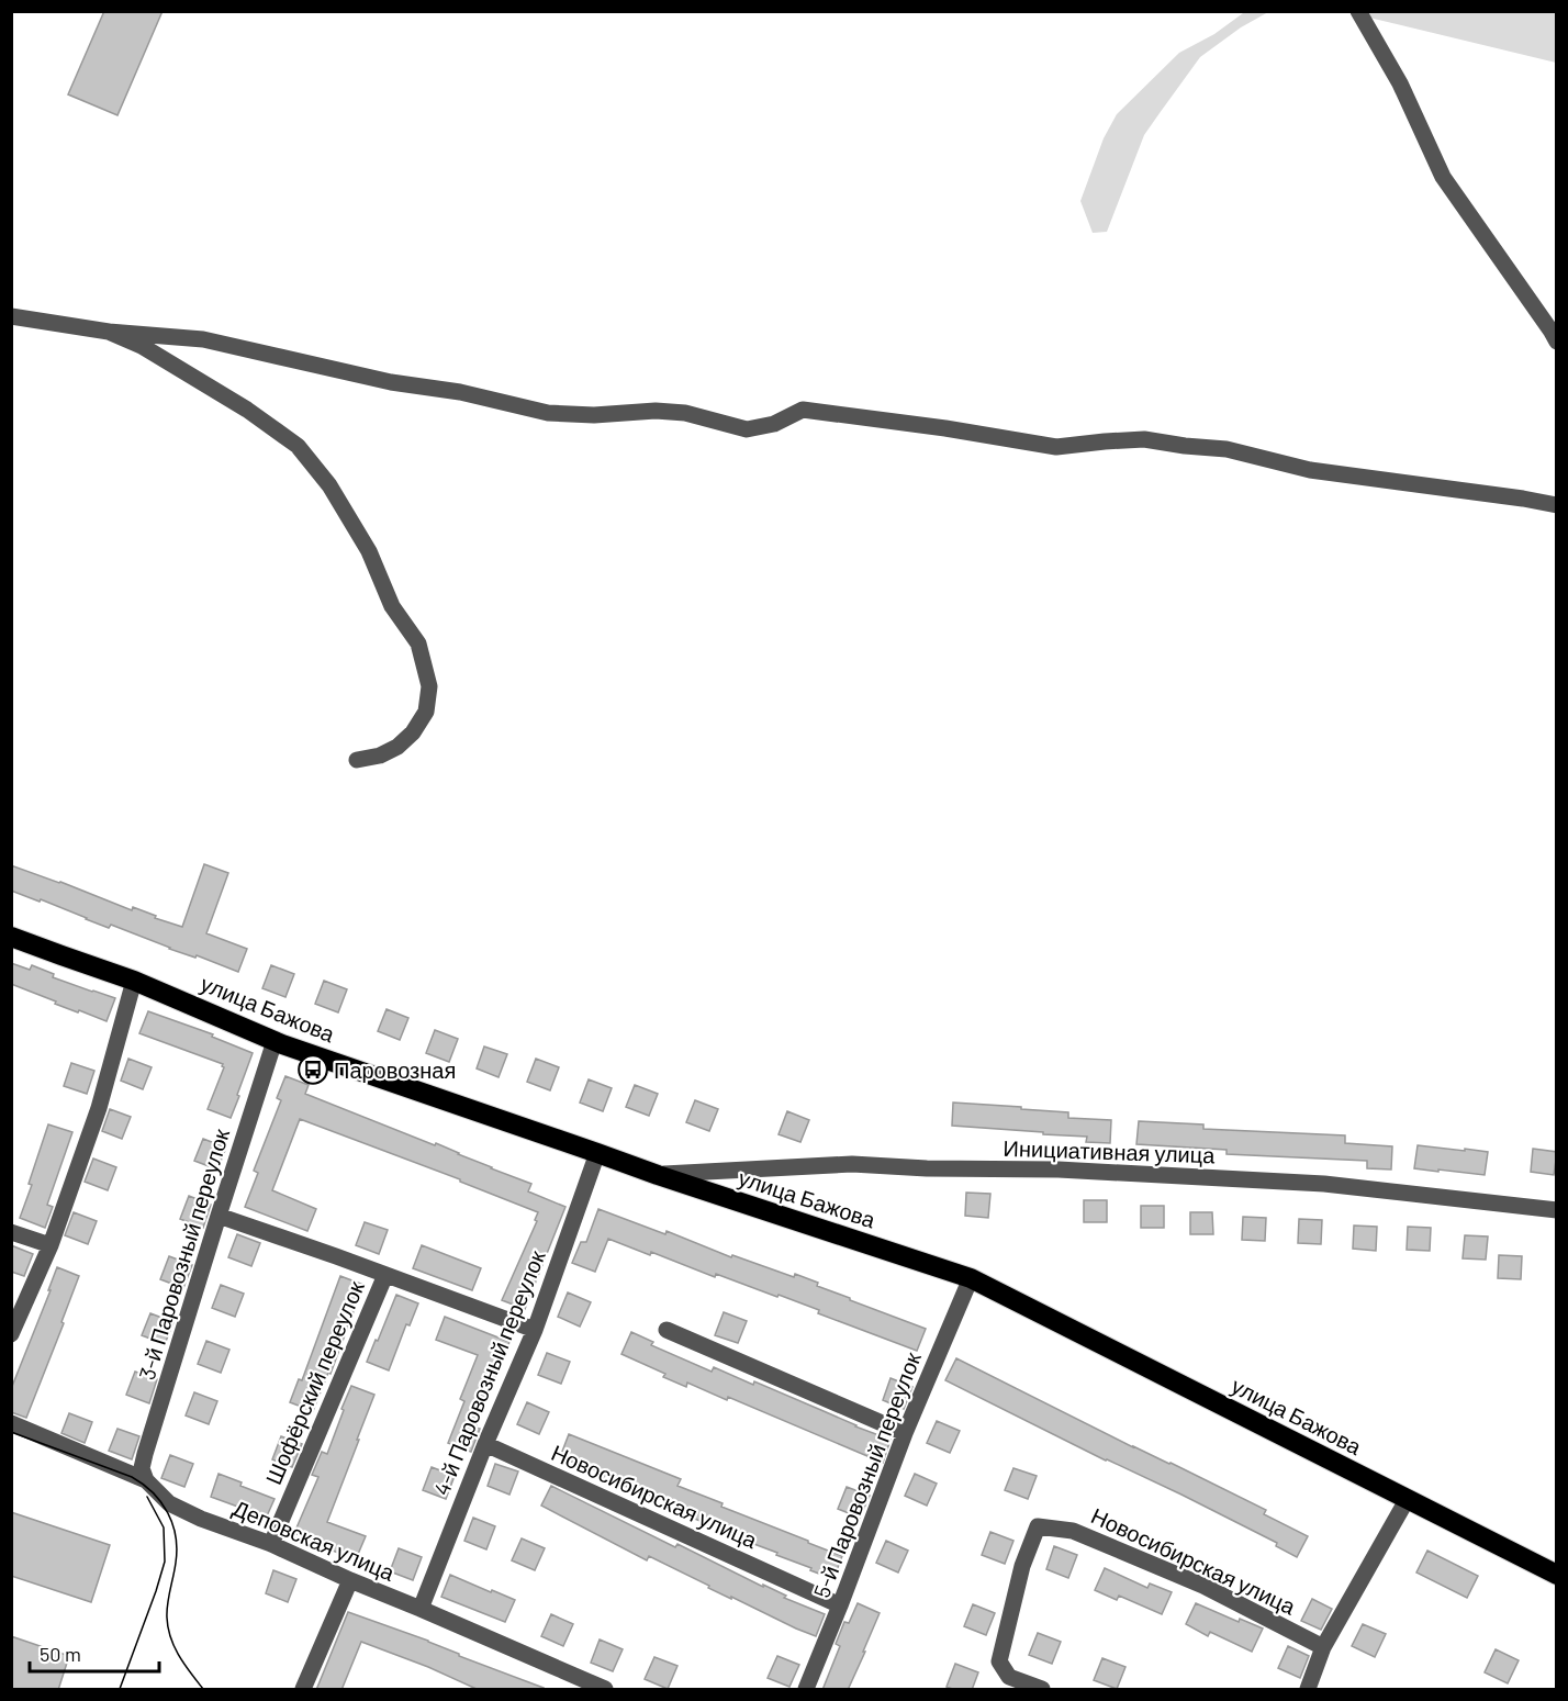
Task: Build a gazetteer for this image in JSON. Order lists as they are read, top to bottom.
{
  "streets": {
    "highway": ["улица Бажова"],
    "street": [
      "Инициативная улица",
      "3-й Паровозный переулок",
      "4-й Паровозный переулок",
      "Шофёрский переулок",
      "5-й Паровозный переулок",
      "Новосибирская улица",
      "Деповская улица"
    ]
  },
  "crossings": [
    ["улица Бажова", "Инициативная улица"],
    ["улица Бажова", "3-й Паровозный переулок"],
    ["улица Бажова", "4-й Паровозный переулок"],
    ["улица Бажова", "5-й Паровозный переулок"],
    ["3-й Паровозный переулок", "Деповская улица"],
    ["4-й Паровозный переулок", "Новосибирская улица"],
    ["4-й Паровозный переулок", "Деповская улица"],
    ["Шофёрский переулок", "Деповская улица"],
    ["5-й Паровозный переулок", "Новосибирская улица"]
  ],
  "places": {
    "bus stop": ["Паровозная"]
  },
  "scale_bar": "50 m"
}
